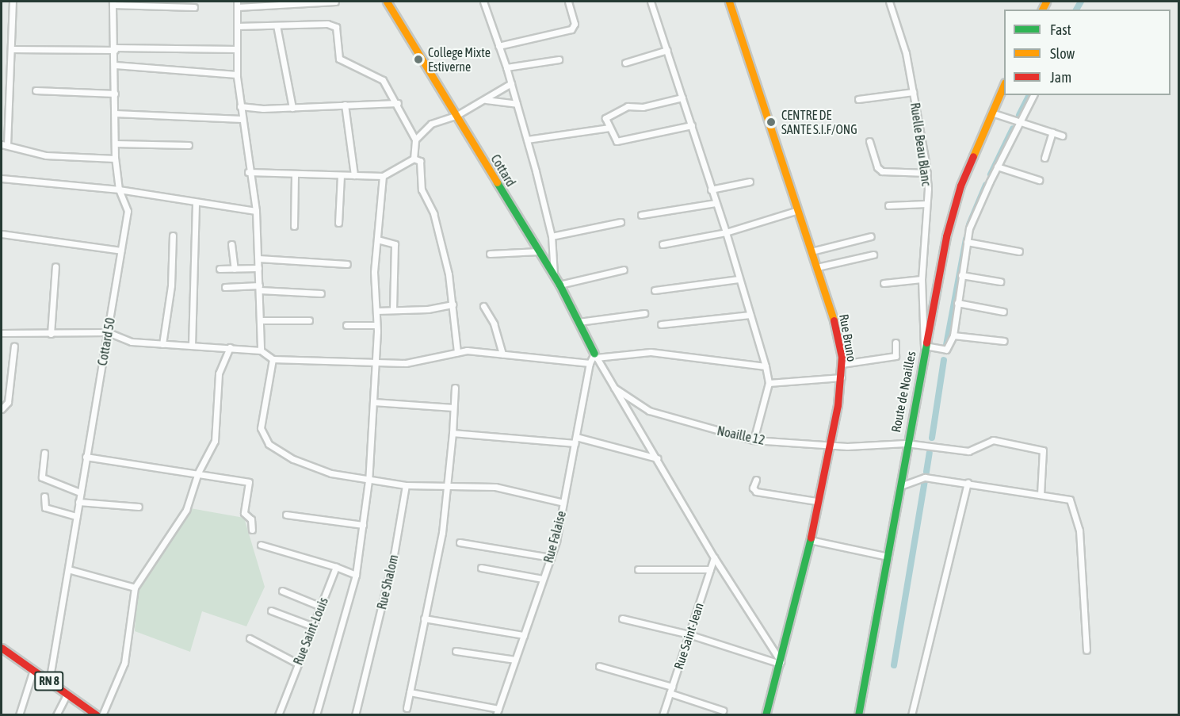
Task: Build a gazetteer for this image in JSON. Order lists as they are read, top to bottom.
{
  "streets": {
    "street": [
      "Ruelle Beau Blanc",
      "Cottard",
      "Rue Bruno",
      "Cottard 50",
      "Route de Noailles",
      "Noaille 12",
      "Rue Falaise",
      "Rue Shalom",
      "Rue Saint-Louis",
      "Rue Saint-Jean",
      "RN 8"
    ]
  },
  "crossings": [
    ["Ruelle Beau Blanc", "Route de Noailles"],
    ["Cottard", "Rue Falaise"],
    ["Rue Bruno", "Noaille 12"],
    ["Cottard 50", "RN 8"],
    ["Route de Noailles", "Noaille 12"]
  ],
  "places": ["College Mixte Estiverne", "CENTRE DE SANTE S.I.F/ONG"],
  "legend": ["Fast", "Slow", "Jam"]
}
